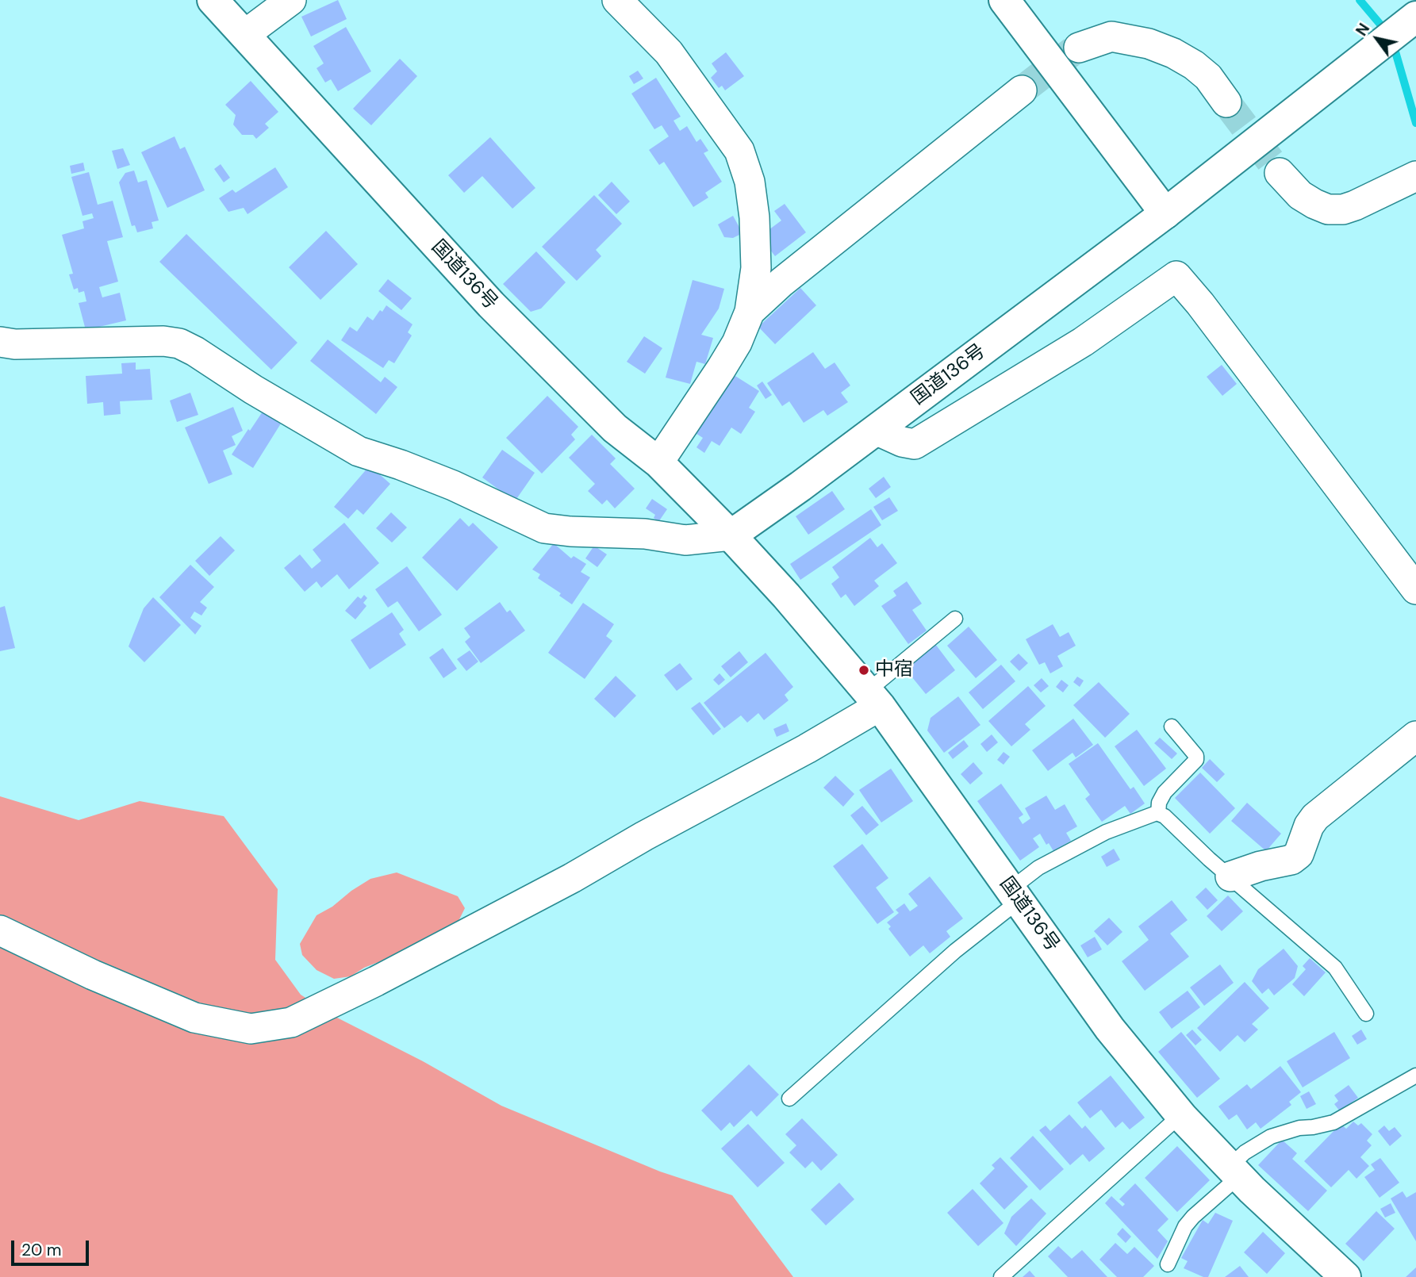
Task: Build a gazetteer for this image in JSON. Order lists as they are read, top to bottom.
{
  "streets": {
    "main road": ["国道136号"]
  },
  "places": ["中宿"],
  "scale_bar": "20 m",
  "north": "top left"
}
